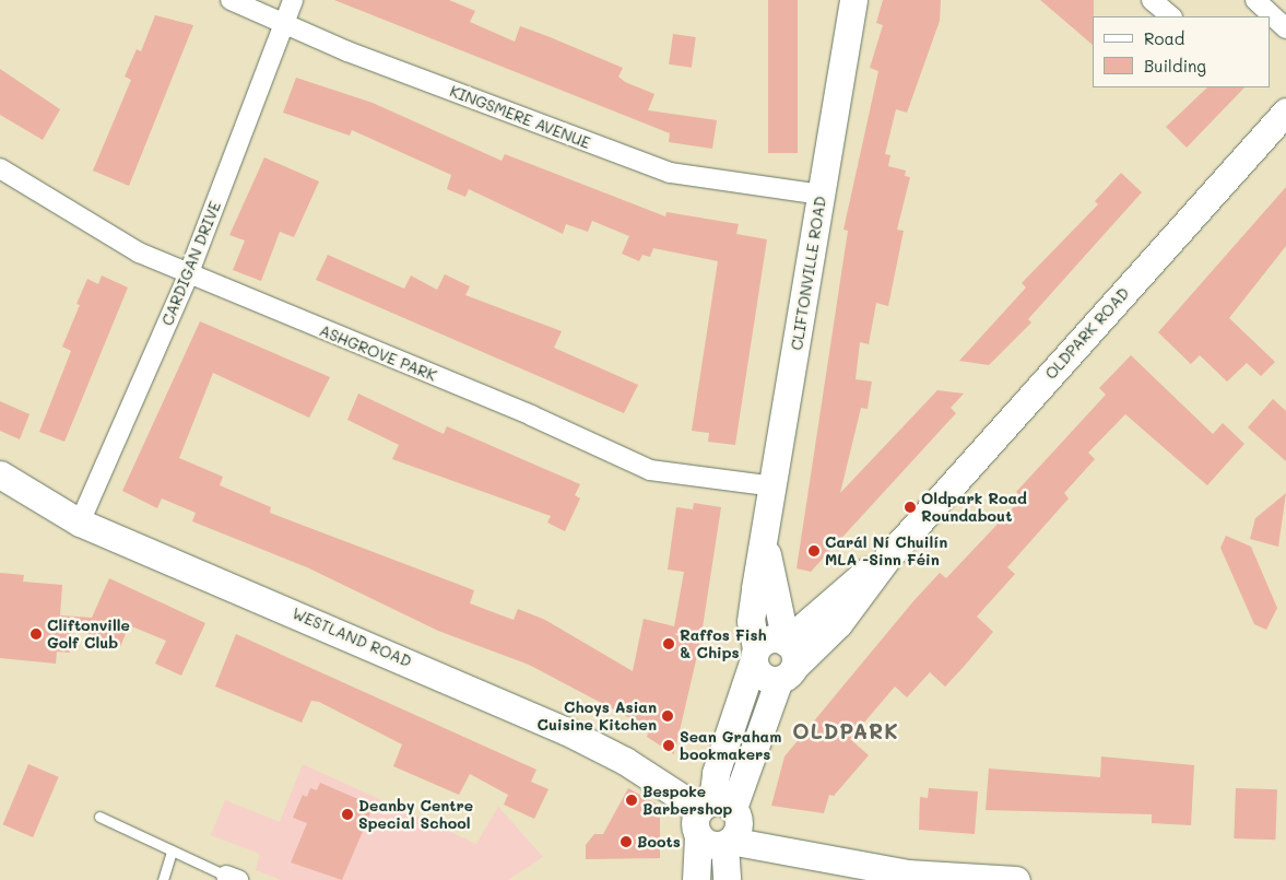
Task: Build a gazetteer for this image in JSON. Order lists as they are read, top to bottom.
{
  "streets": {
    "street": [
      "KINGSMERE AVENUE",
      "CARDIGAN DRIVE",
      "CLIFTONVILLE ROAD",
      "OLDPARK ROAD",
      "ASHGROVE PARK",
      "WESTLAND ROAD"
    ]
  },
  "crossings": [
    ["KINGSMERE AVENUE", "CARDIGAN DRIVE"],
    ["KINGSMERE AVENUE", "CLIFTONVILLE ROAD"],
    ["CARDIGAN DRIVE", "ASHGROVE PARK"],
    ["CARDIGAN DRIVE", "WESTLAND ROAD"],
    ["CLIFTONVILLE ROAD", "OLDPARK ROAD"],
    ["CLIFTONVILLE ROAD", "ASHGROVE PARK"],
    ["CLIFTONVILLE ROAD", "WESTLAND ROAD"],
    ["OLDPARK ROAD", "WESTLAND ROAD"]
  ],
  "districts": ["OLDPARK"],
  "places": [
    "Oldpark Road Roundabout",
    "Carál Ní Chuilín MLA -Sinn Féin",
    "Cliftonville Golf Club",
    "Raffos Fish & Chips",
    "Choys Asian Cuisine Kitchen",
    "Sean Graham bookmakers",
    "Bespoke Barbershop",
    "Deanby Centre Special School",
    "Boots"
  ],
  "legend": ["Road", "Building"]
}
